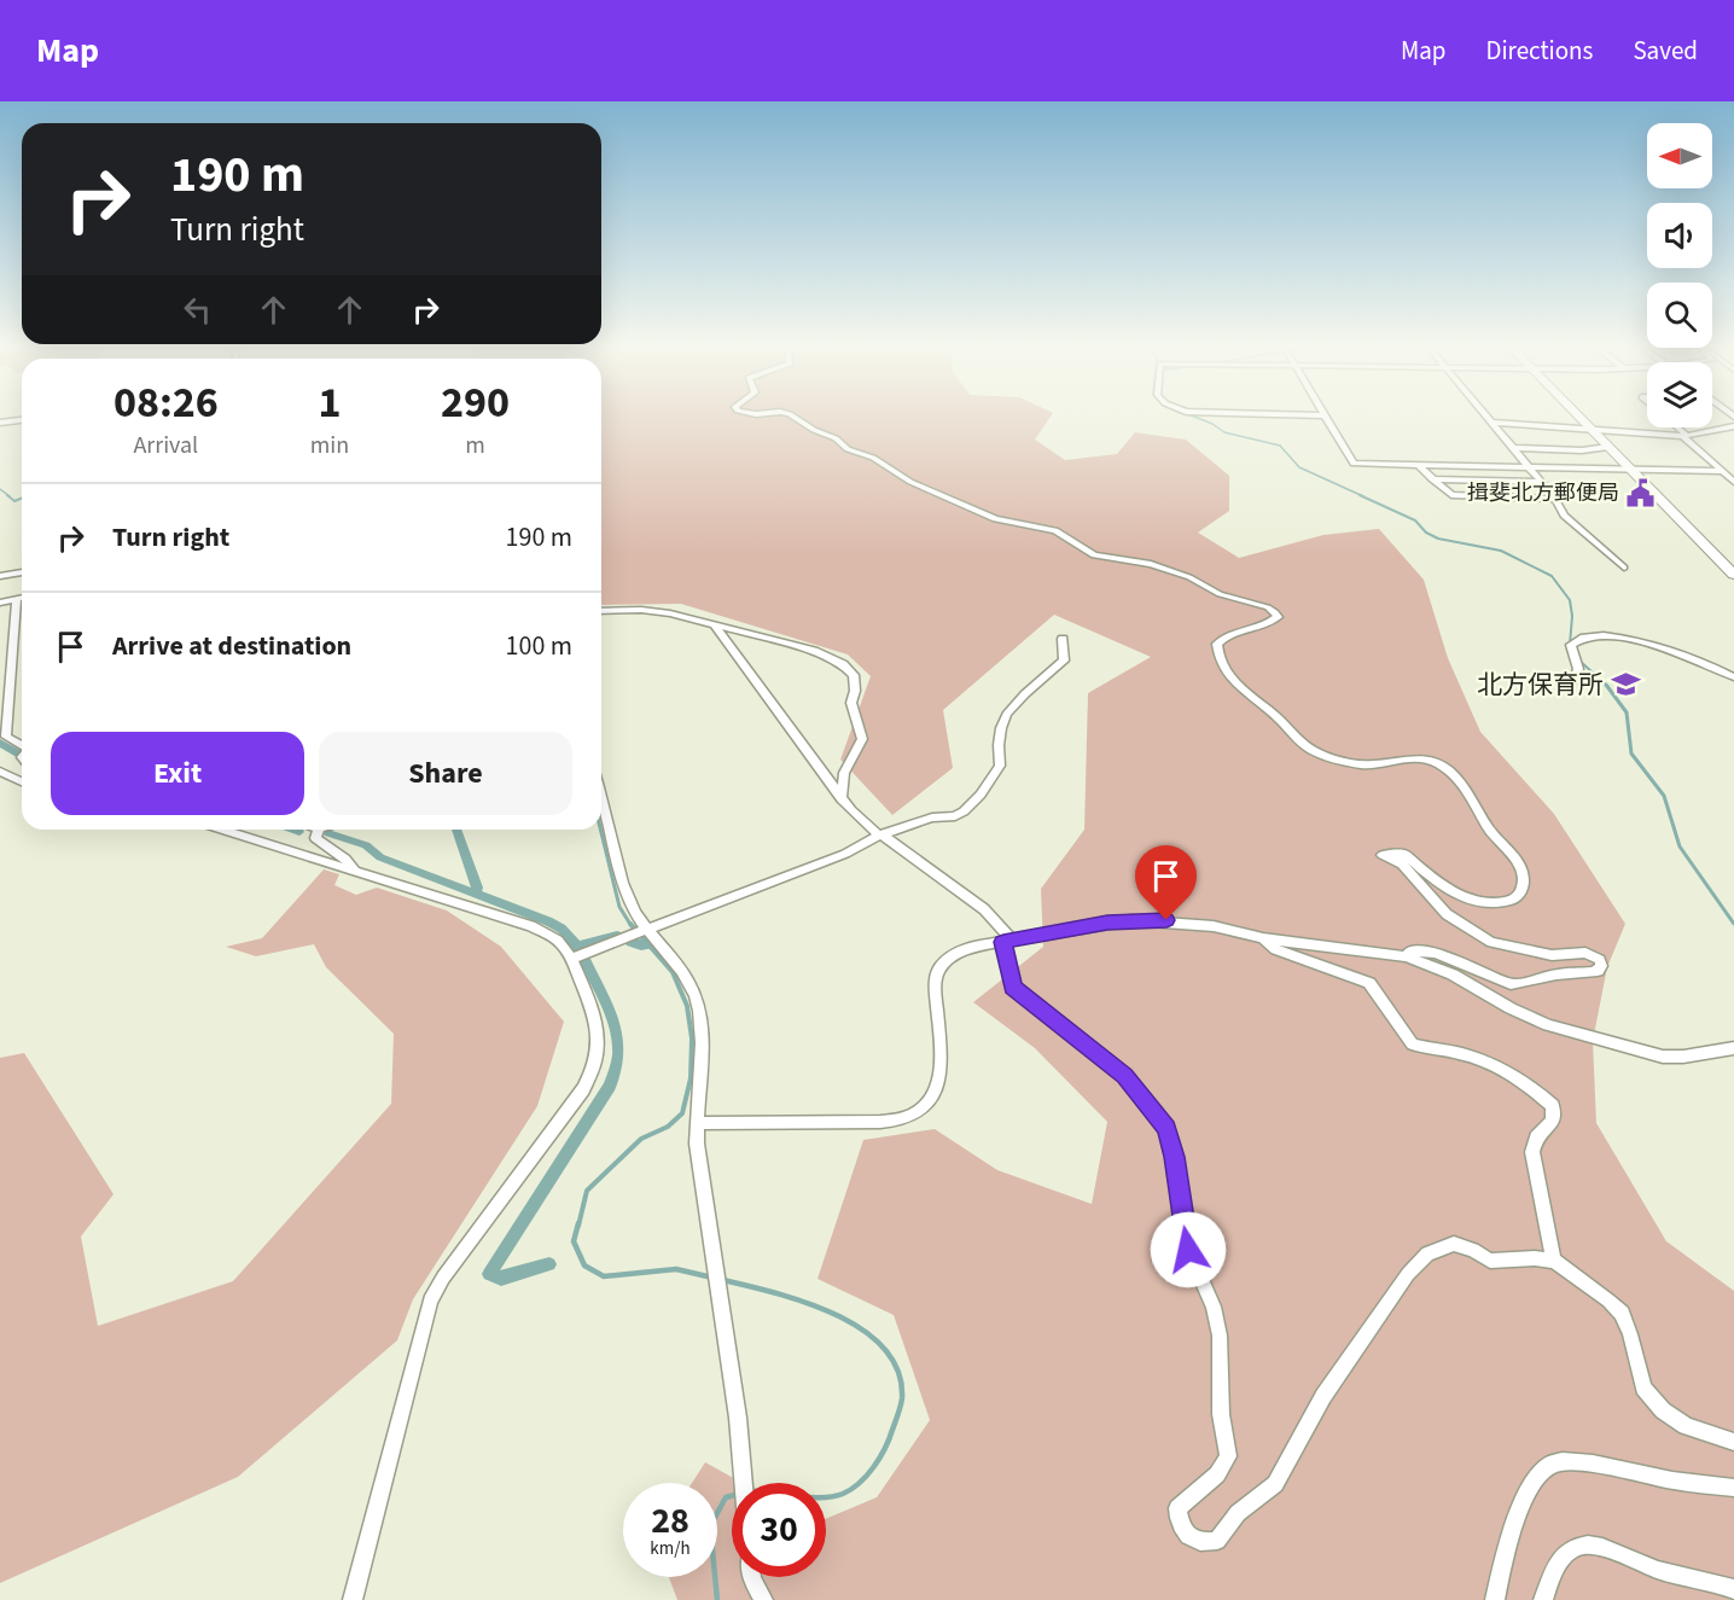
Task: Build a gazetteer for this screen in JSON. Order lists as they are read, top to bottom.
{
  "places": {
    "public building": ["揖斐北方郵便局"],
    "school or university": ["北方保育所"]
  },
  "north": "left",
  "page": {
    "header": "Map",
    "nav": ["Map", "Directions", "Saved"],
    "turn": ["190 m", "Turn right"],
    "eta": [
      "08:26",
      "Arrival",
      "1",
      "min",
      "290",
      "m"
    ],
    "list": [
      {
        "name": "Turn right",
        "value": "190 m"
      },
      {
        "name": "Arrive at destination",
        "value": "100 m"
      }
    ],
    "buttons": ["Exit", "Share"],
    "speed": "28 km/h",
    "limit": "30"
  }
}
